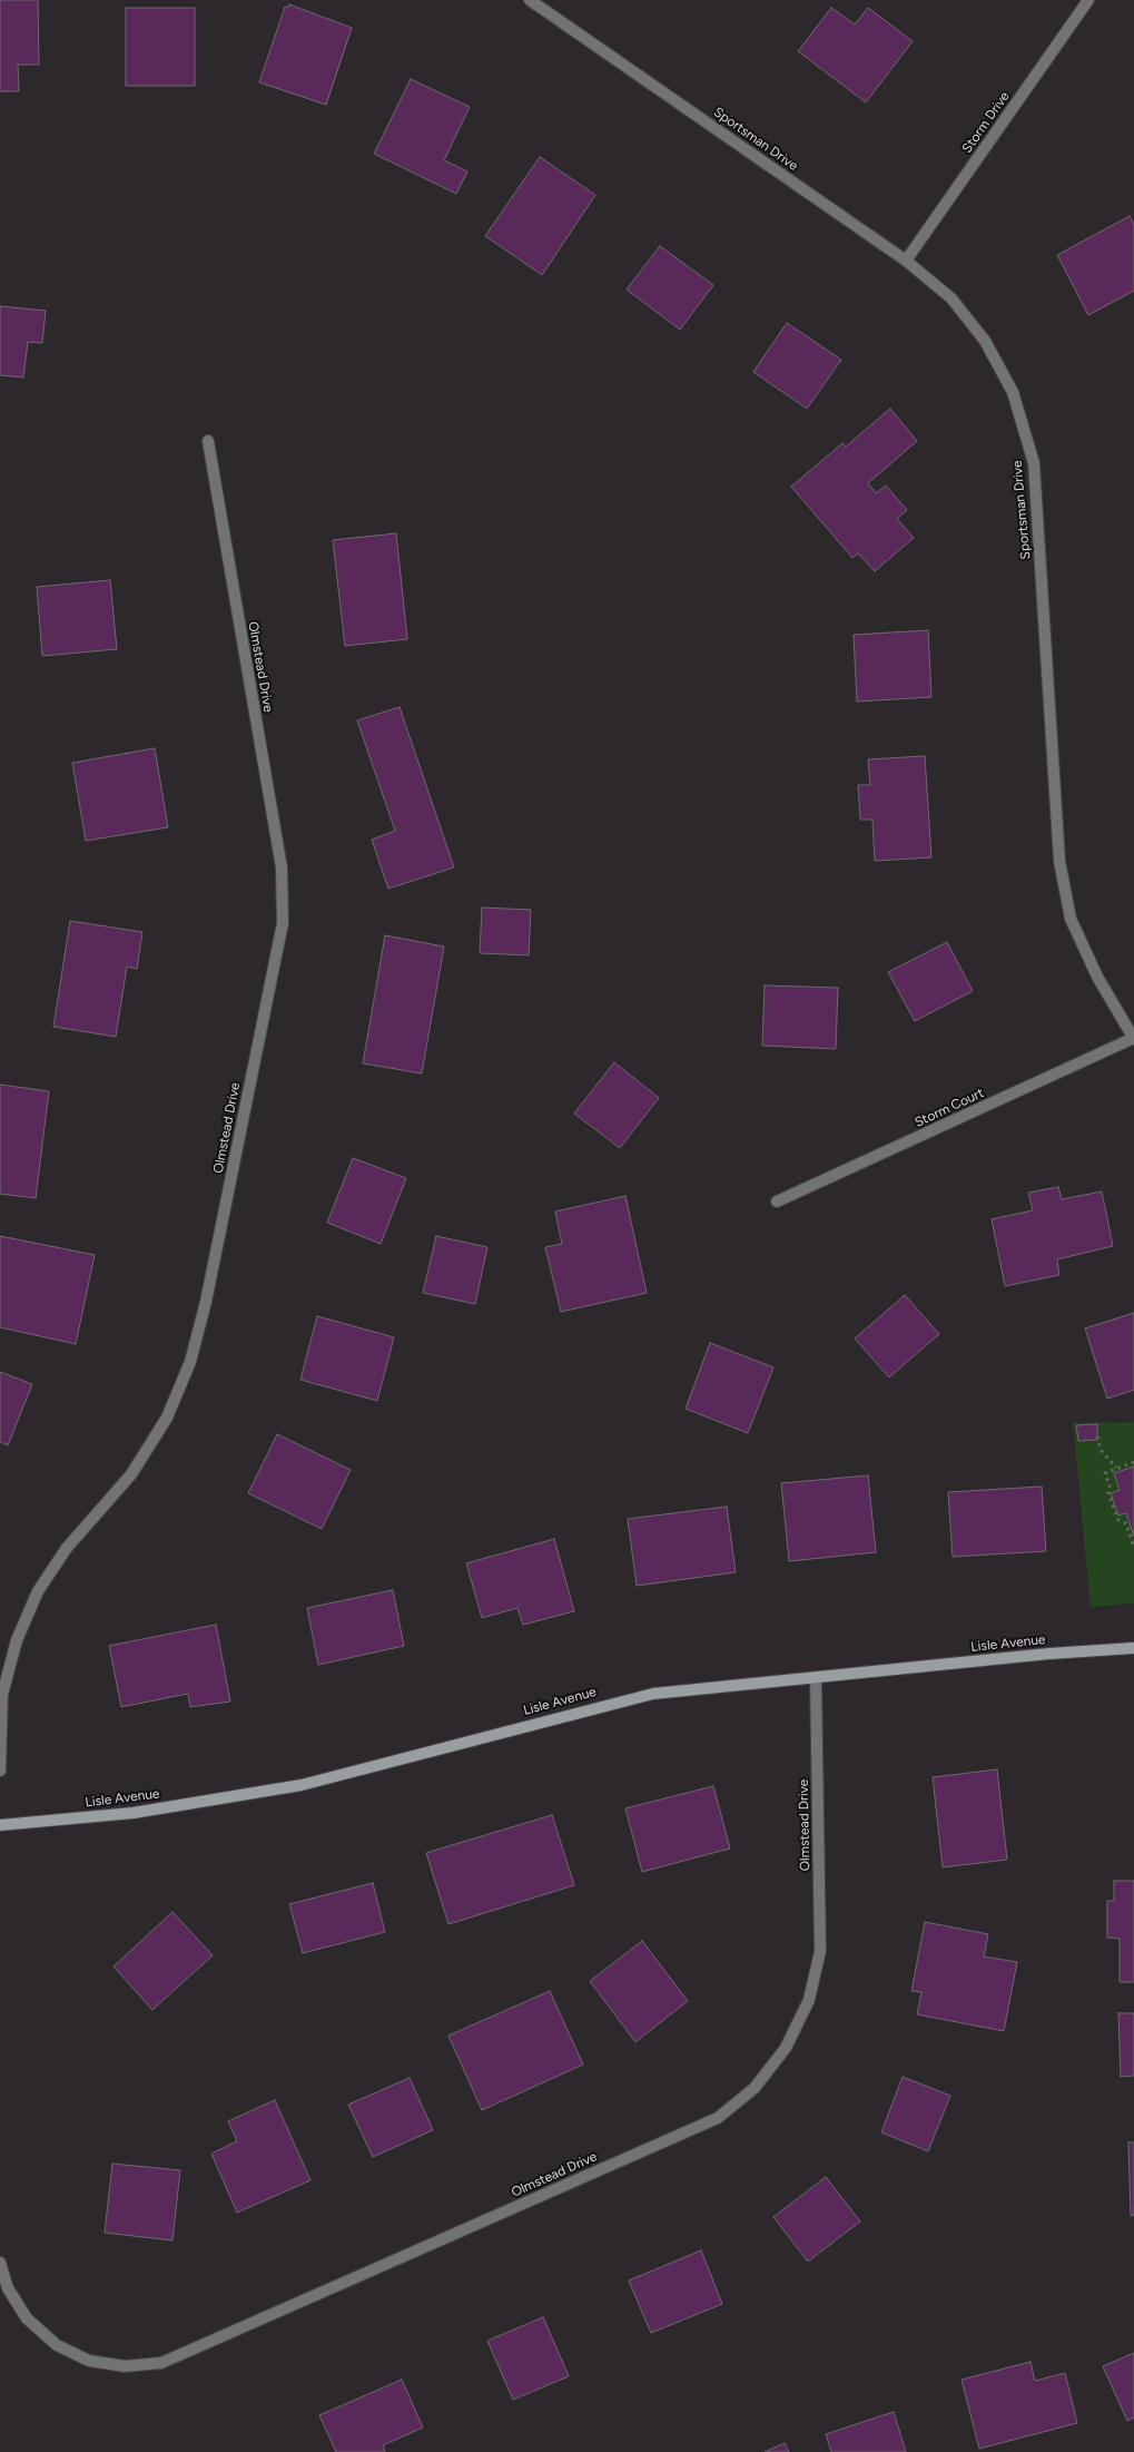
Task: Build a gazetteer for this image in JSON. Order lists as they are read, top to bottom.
{
  "streets": {
    "street": [
      "Storm Drive",
      "Sportsman Drive",
      "Olmstead Drive",
      "Storm Court",
      "Lisle Avenue"
    ]
  },
  "crossings": [
    ["Storm Drive", "Sportsman Drive"],
    ["Sportsman Drive", "Storm Court"],
    ["Olmstead Drive", "Lisle Avenue"]
  ]
}
